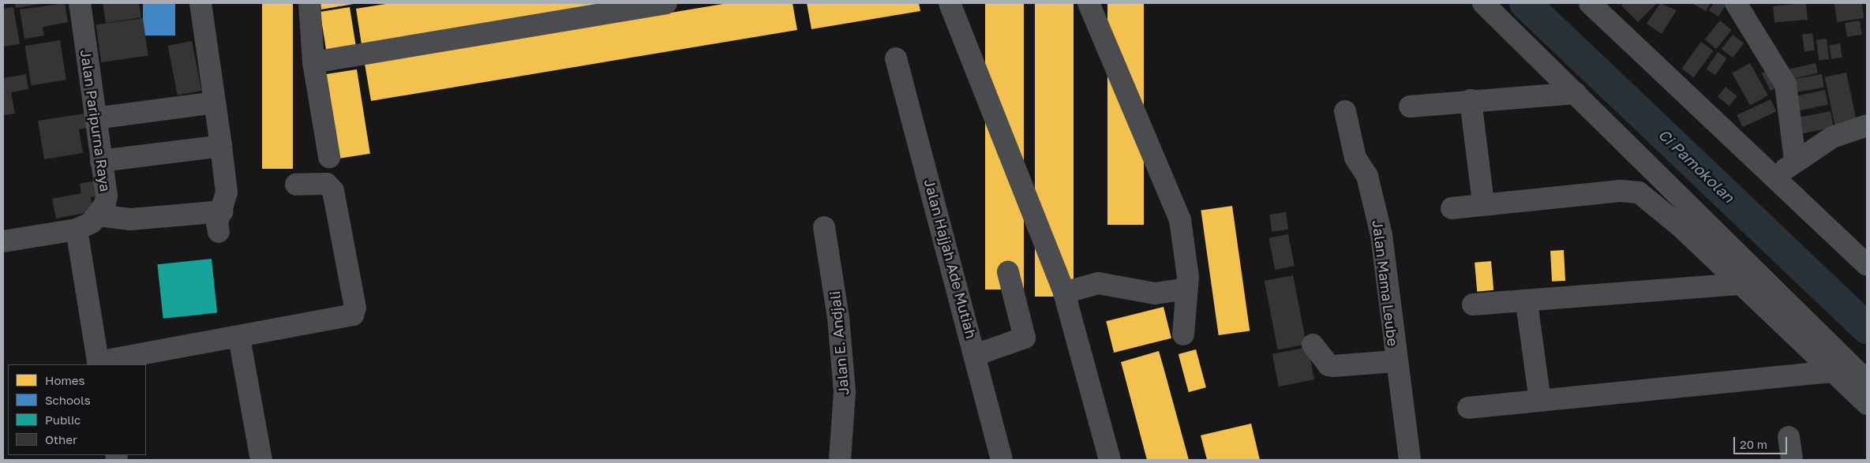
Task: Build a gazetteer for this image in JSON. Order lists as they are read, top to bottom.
{
  "streets": {
    "street": [
      "Jalan Paripurna Raya",
      "Jalan Hajjah Ade Mutiah",
      "Jalan Mama Leube",
      "Jalan E. Andjali"
    ]
  },
  "water": ["Ci Pamokolan"],
  "legend": [
    "Homes",
    "Schools",
    "Public",
    "Other"
  ],
  "scale_bar": "20 m"
}
